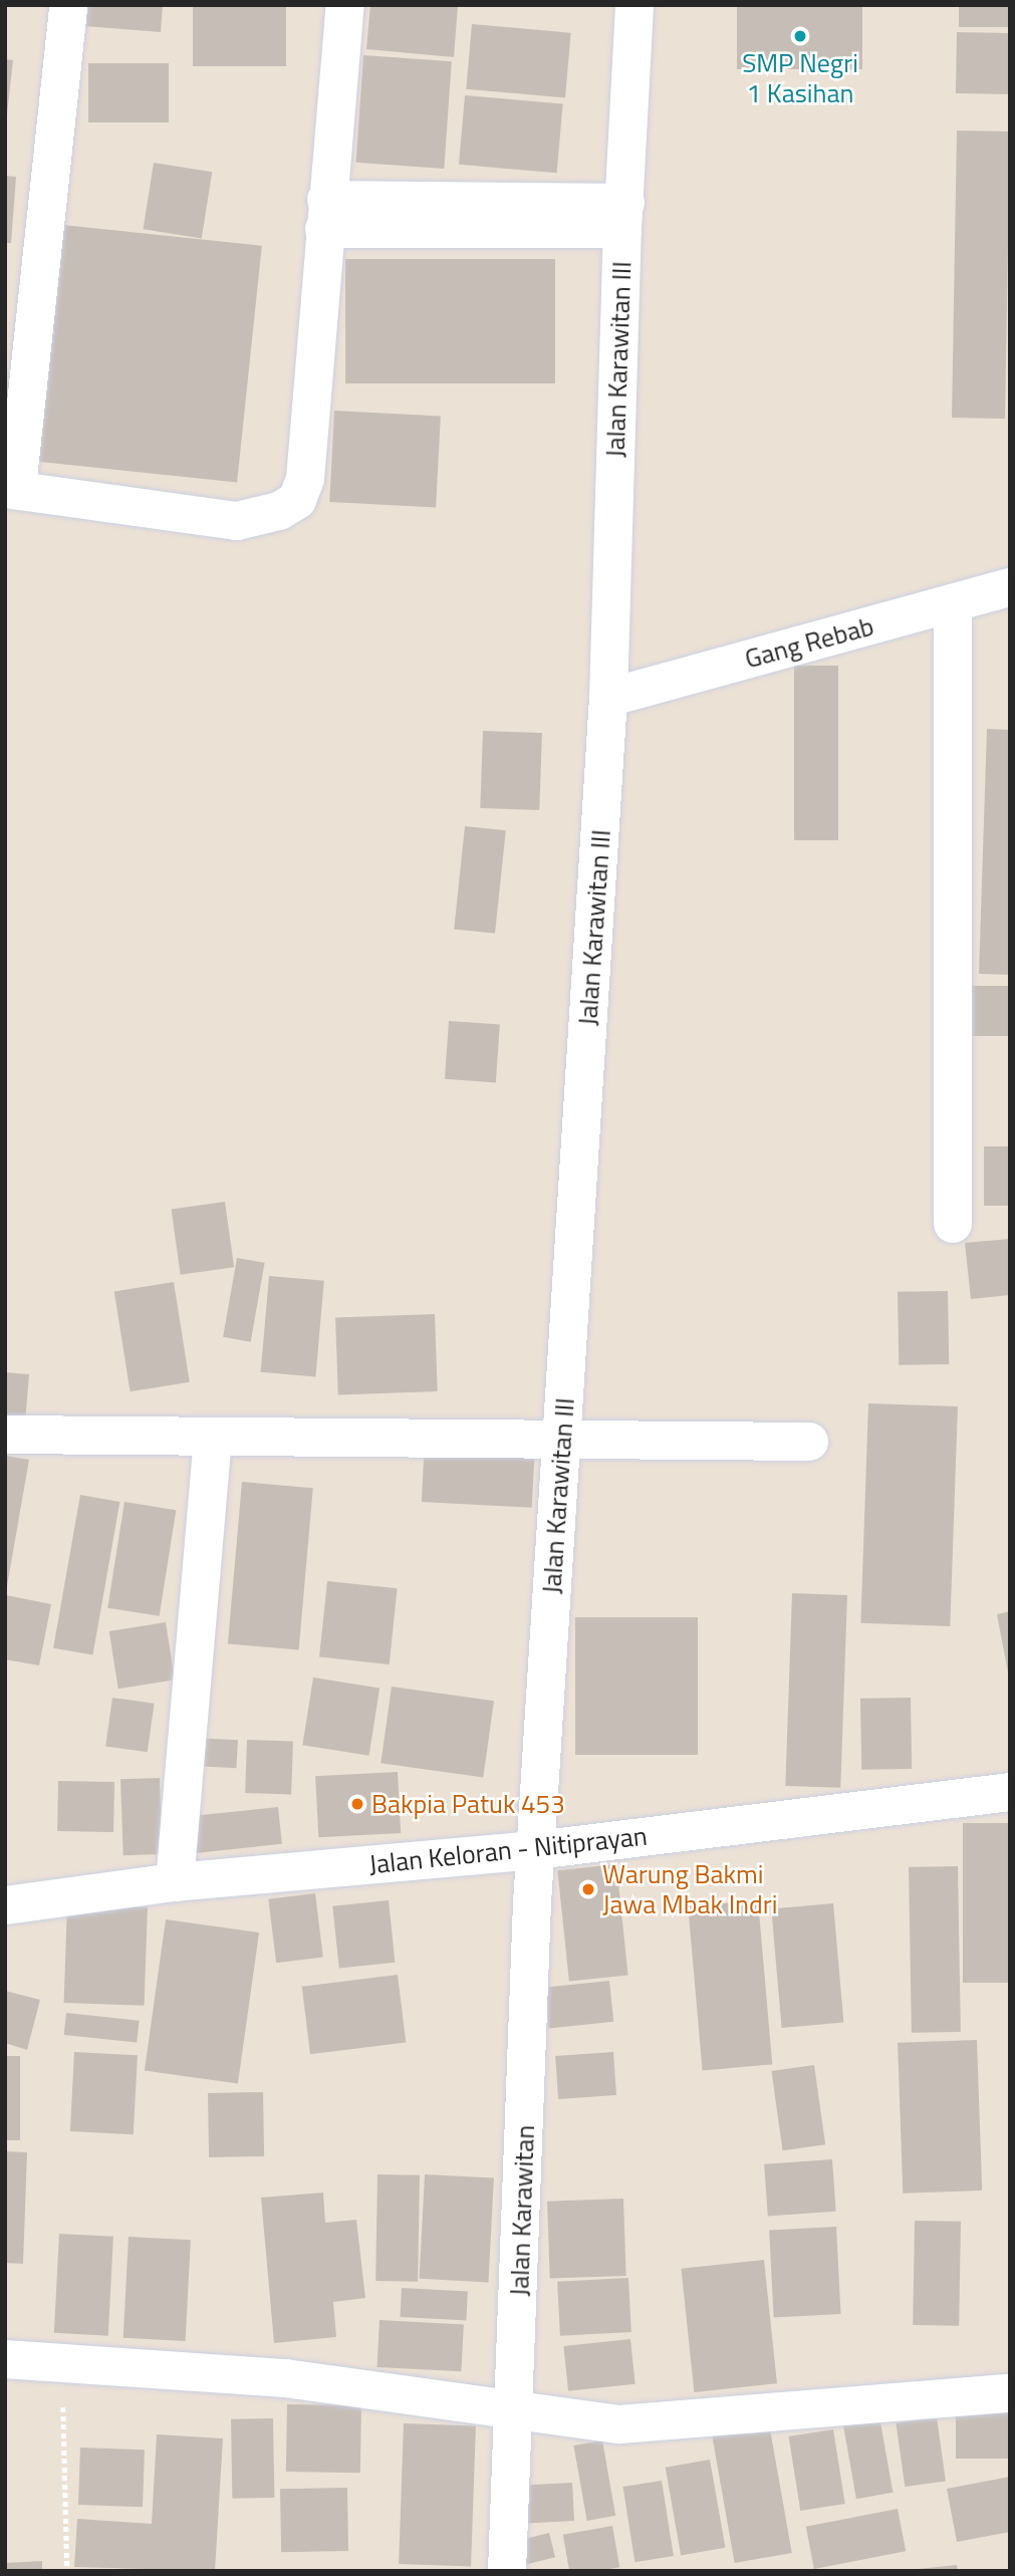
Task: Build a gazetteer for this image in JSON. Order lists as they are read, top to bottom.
{
  "streets": {
    "street": [
      "Jalan Karawitan III",
      "Gang Rebab",
      "Jalan Keloran - Nitiprayan",
      "Jalan Karawitan"
    ]
  },
  "crossings": [
    ["Jalan Karawitan III", "Gang Rebab"],
    ["Jalan Karawitan III", "Jalan Keloran - Nitiprayan"],
    ["Jalan Karawitan III", "Jalan Karawitan"],
    ["Jalan Keloran - Nitiprayan", "Jalan Karawitan"]
  ],
  "places": ["SMP Negri 1 Kasihan", "Bakpia Patuk 453", "Warung Bakmi Jawa Mbak Indri"]
}
